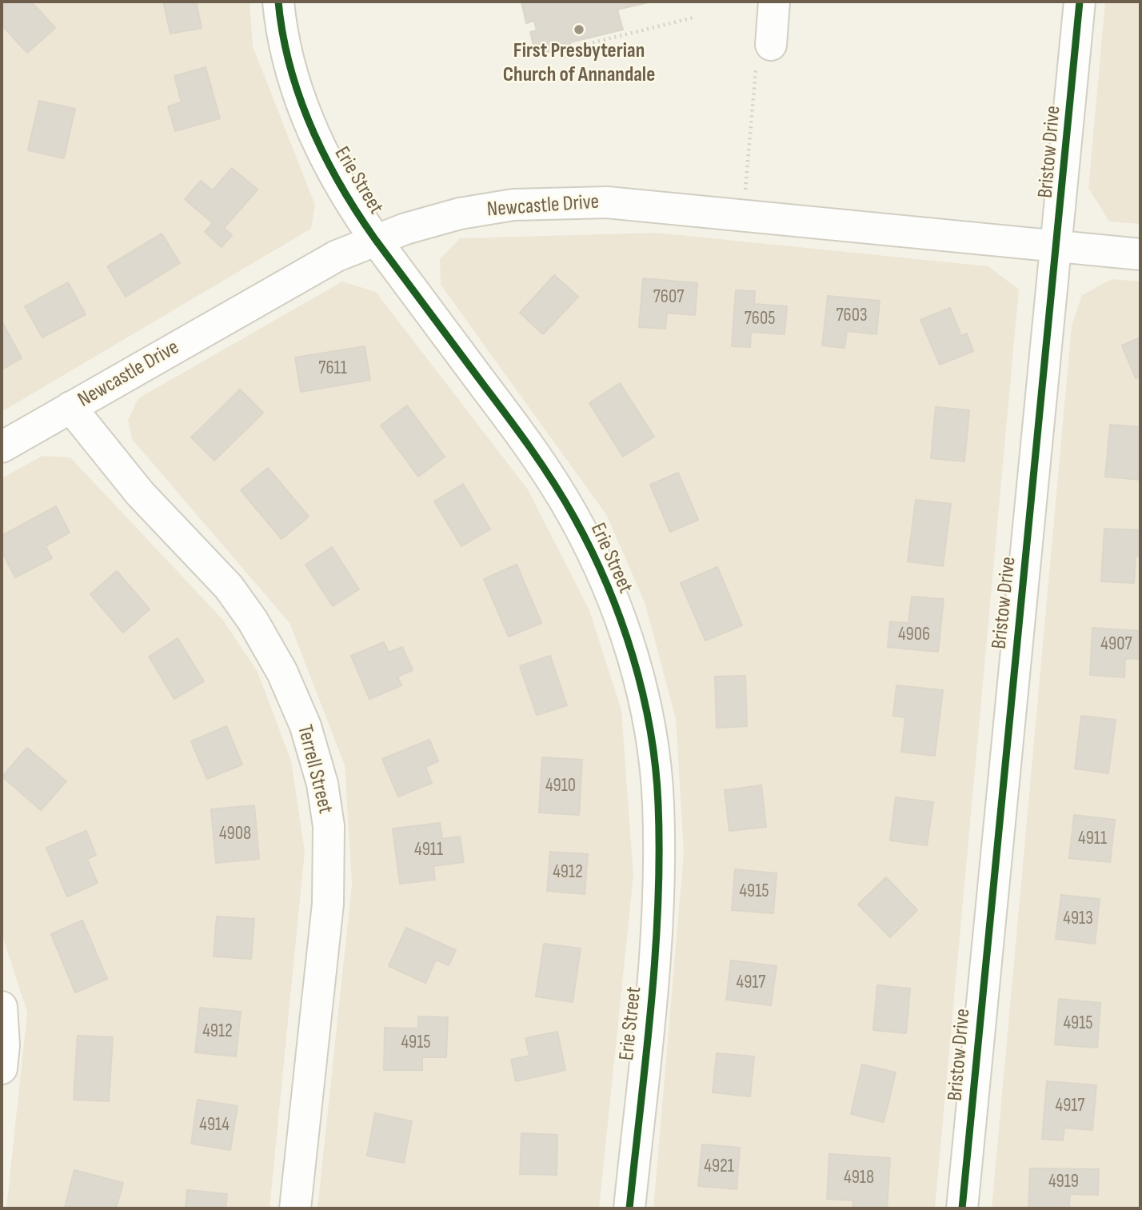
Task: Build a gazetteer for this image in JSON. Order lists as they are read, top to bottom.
{
  "streets": {
    "street": [
      "Bristow Drive",
      "Erie Street",
      "Newcastle Drive",
      "Terrell Street"
    ]
  },
  "crossings": [
    ["Bristow Drive", "Newcastle Drive"],
    ["Erie Street", "Newcastle Drive"],
    ["Newcastle Drive", "Terrell Street"]
  ],
  "places": ["First Presbyterian Church of Annandale"],
  "house_numbers": [
    "7607",
    "7603",
    "7605",
    "7611",
    "4906",
    "4907",
    "4910",
    "4908",
    "4911",
    "4911",
    "4912",
    "4915",
    "4913",
    "4917",
    "4915",
    "4912",
    "4915",
    "4917",
    "4914",
    "4921",
    "4918",
    "4919"
  ]
}
